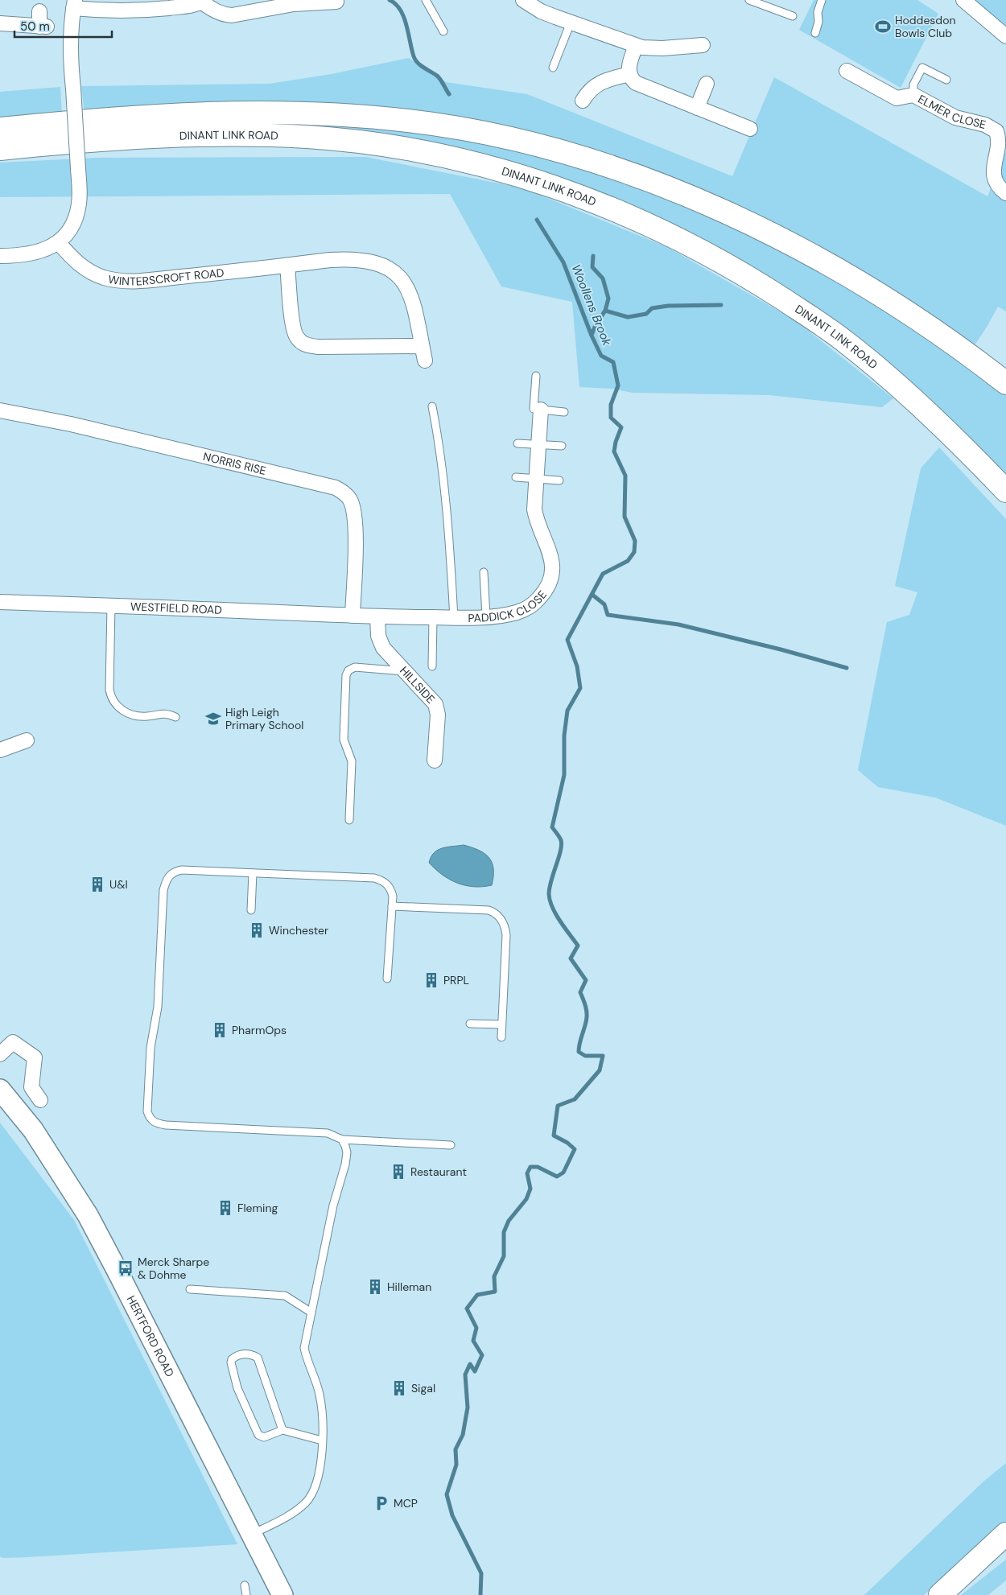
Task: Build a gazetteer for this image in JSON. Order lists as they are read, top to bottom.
{
  "streets": {
    "main road": ["DINANT LINK ROAD", "HERTFORD ROAD"],
    "street": [
      "ELMER CLOSE",
      "WINTERSCROFT ROAD",
      "NORRIS RISE",
      "PADDICK CLOSE",
      "WESTFIELD ROAD",
      "HILLSIDE"
    ]
  },
  "crossings": [
    ["NORRIS RISE", "PADDICK CLOSE"],
    ["NORRIS RISE", "WESTFIELD ROAD"],
    ["PADDICK CLOSE", "WESTFIELD ROAD"],
    ["PADDICK CLOSE", "HILLSIDE"]
  ],
  "water": ["Woollens Brook"],
  "places": {
    "sports": ["Hoddesdon Bowls Club"],
    "school or university": ["High Leigh Primary School"],
    "building": [
      "U&I",
      "Winchester",
      "PRPL",
      "PharmOps",
      "Restaurant",
      "Fleming",
      "Hilleman",
      "Sigal"
    ],
    "bus stop": ["Merck Sharpe & Dohme"],
    "parking": ["MCP"]
  },
  "scale_bar": "50 m"
}
